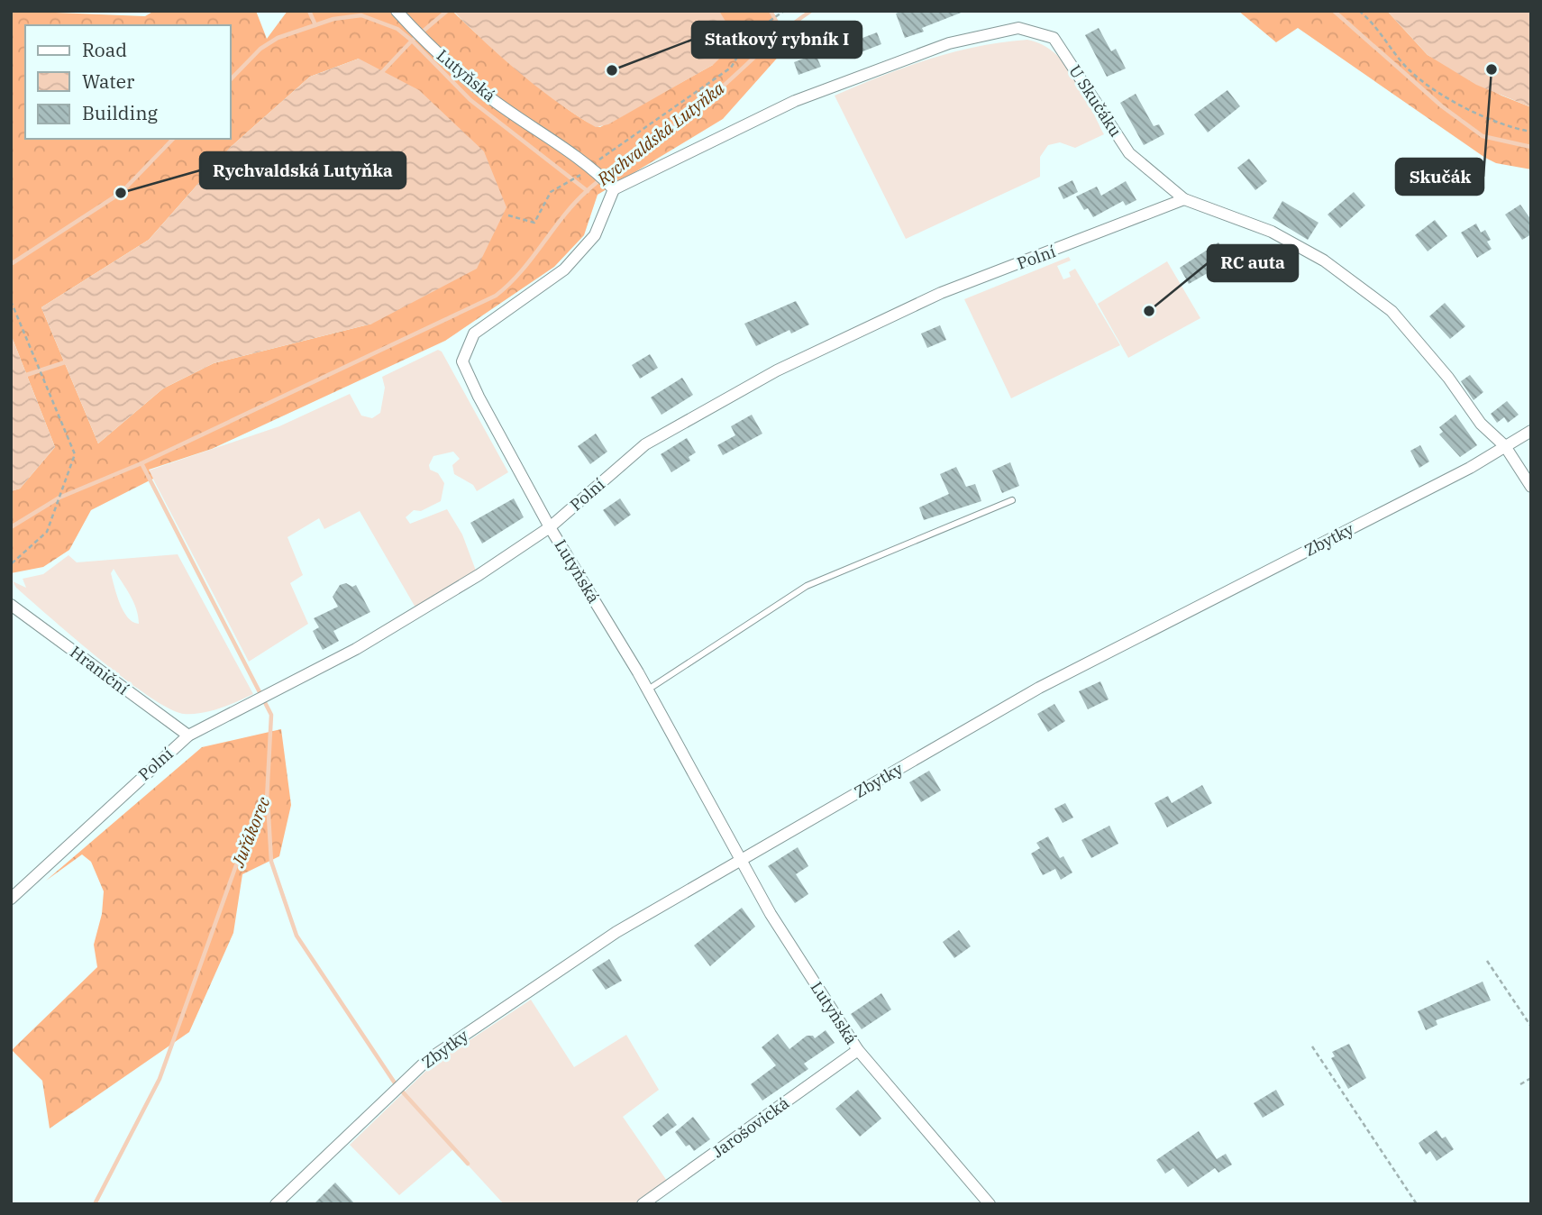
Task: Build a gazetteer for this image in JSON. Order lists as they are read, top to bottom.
{
  "streets": {
    "street": [
      "Lutyňská",
      "U Skučáku",
      "Polní",
      "Zbytky",
      "Hraniční",
      "Jarošovická"
    ]
  },
  "crossings": [
    ["Lutyňská", "U Skučáku"],
    ["Lutyňská", "Polní"],
    ["Lutyňská", "Zbytky"],
    ["Lutyňská", "Jarošovická"],
    ["U Skučáku", "Polní"],
    ["U Skučáku", "Zbytky"],
    ["Polní", "Hraniční"]
  ],
  "water": ["Rychvaldská Lutyňka", "Juřákorec"],
  "places": [
    "Skučák",
    "Statkový rybník I",
    "Rychvaldská Lutyňka",
    "RC auta"
  ],
  "legend": ["Road", "Water", "Building"]
}
